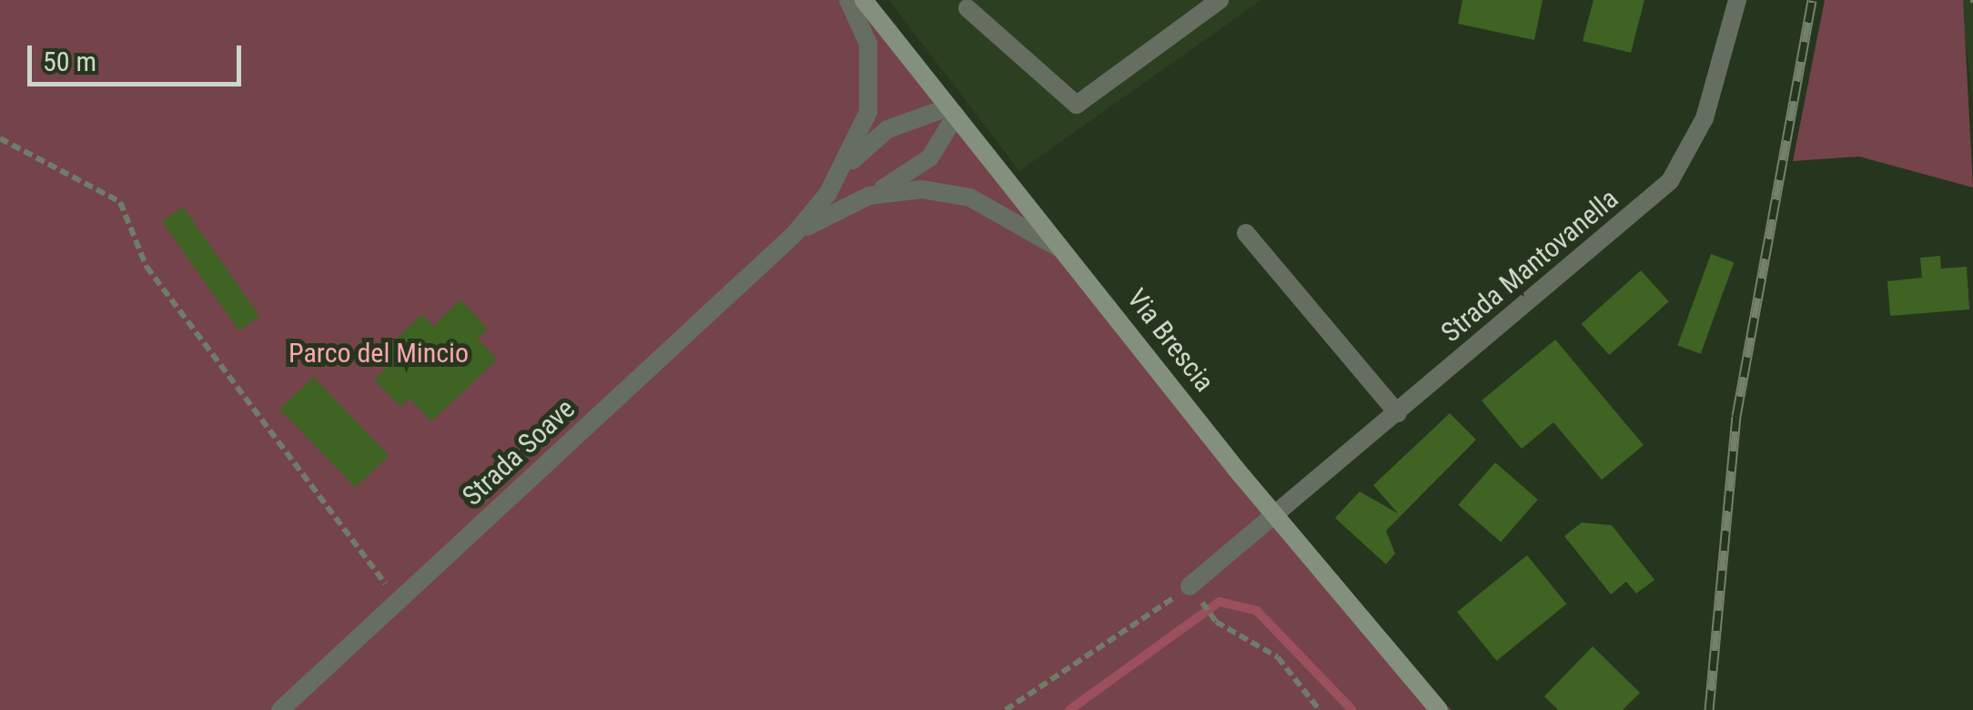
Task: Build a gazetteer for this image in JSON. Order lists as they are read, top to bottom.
{
  "streets": {
    "main road": ["Via Brescia"],
    "street": ["Strada Mantovanella", "Strada Soave"]
  },
  "crossings": [
    ["Strada Mantovanella", "Via Brescia"]
  ],
  "parks": ["Parco del Mincio"],
  "scale_bar": "50 m"
}
